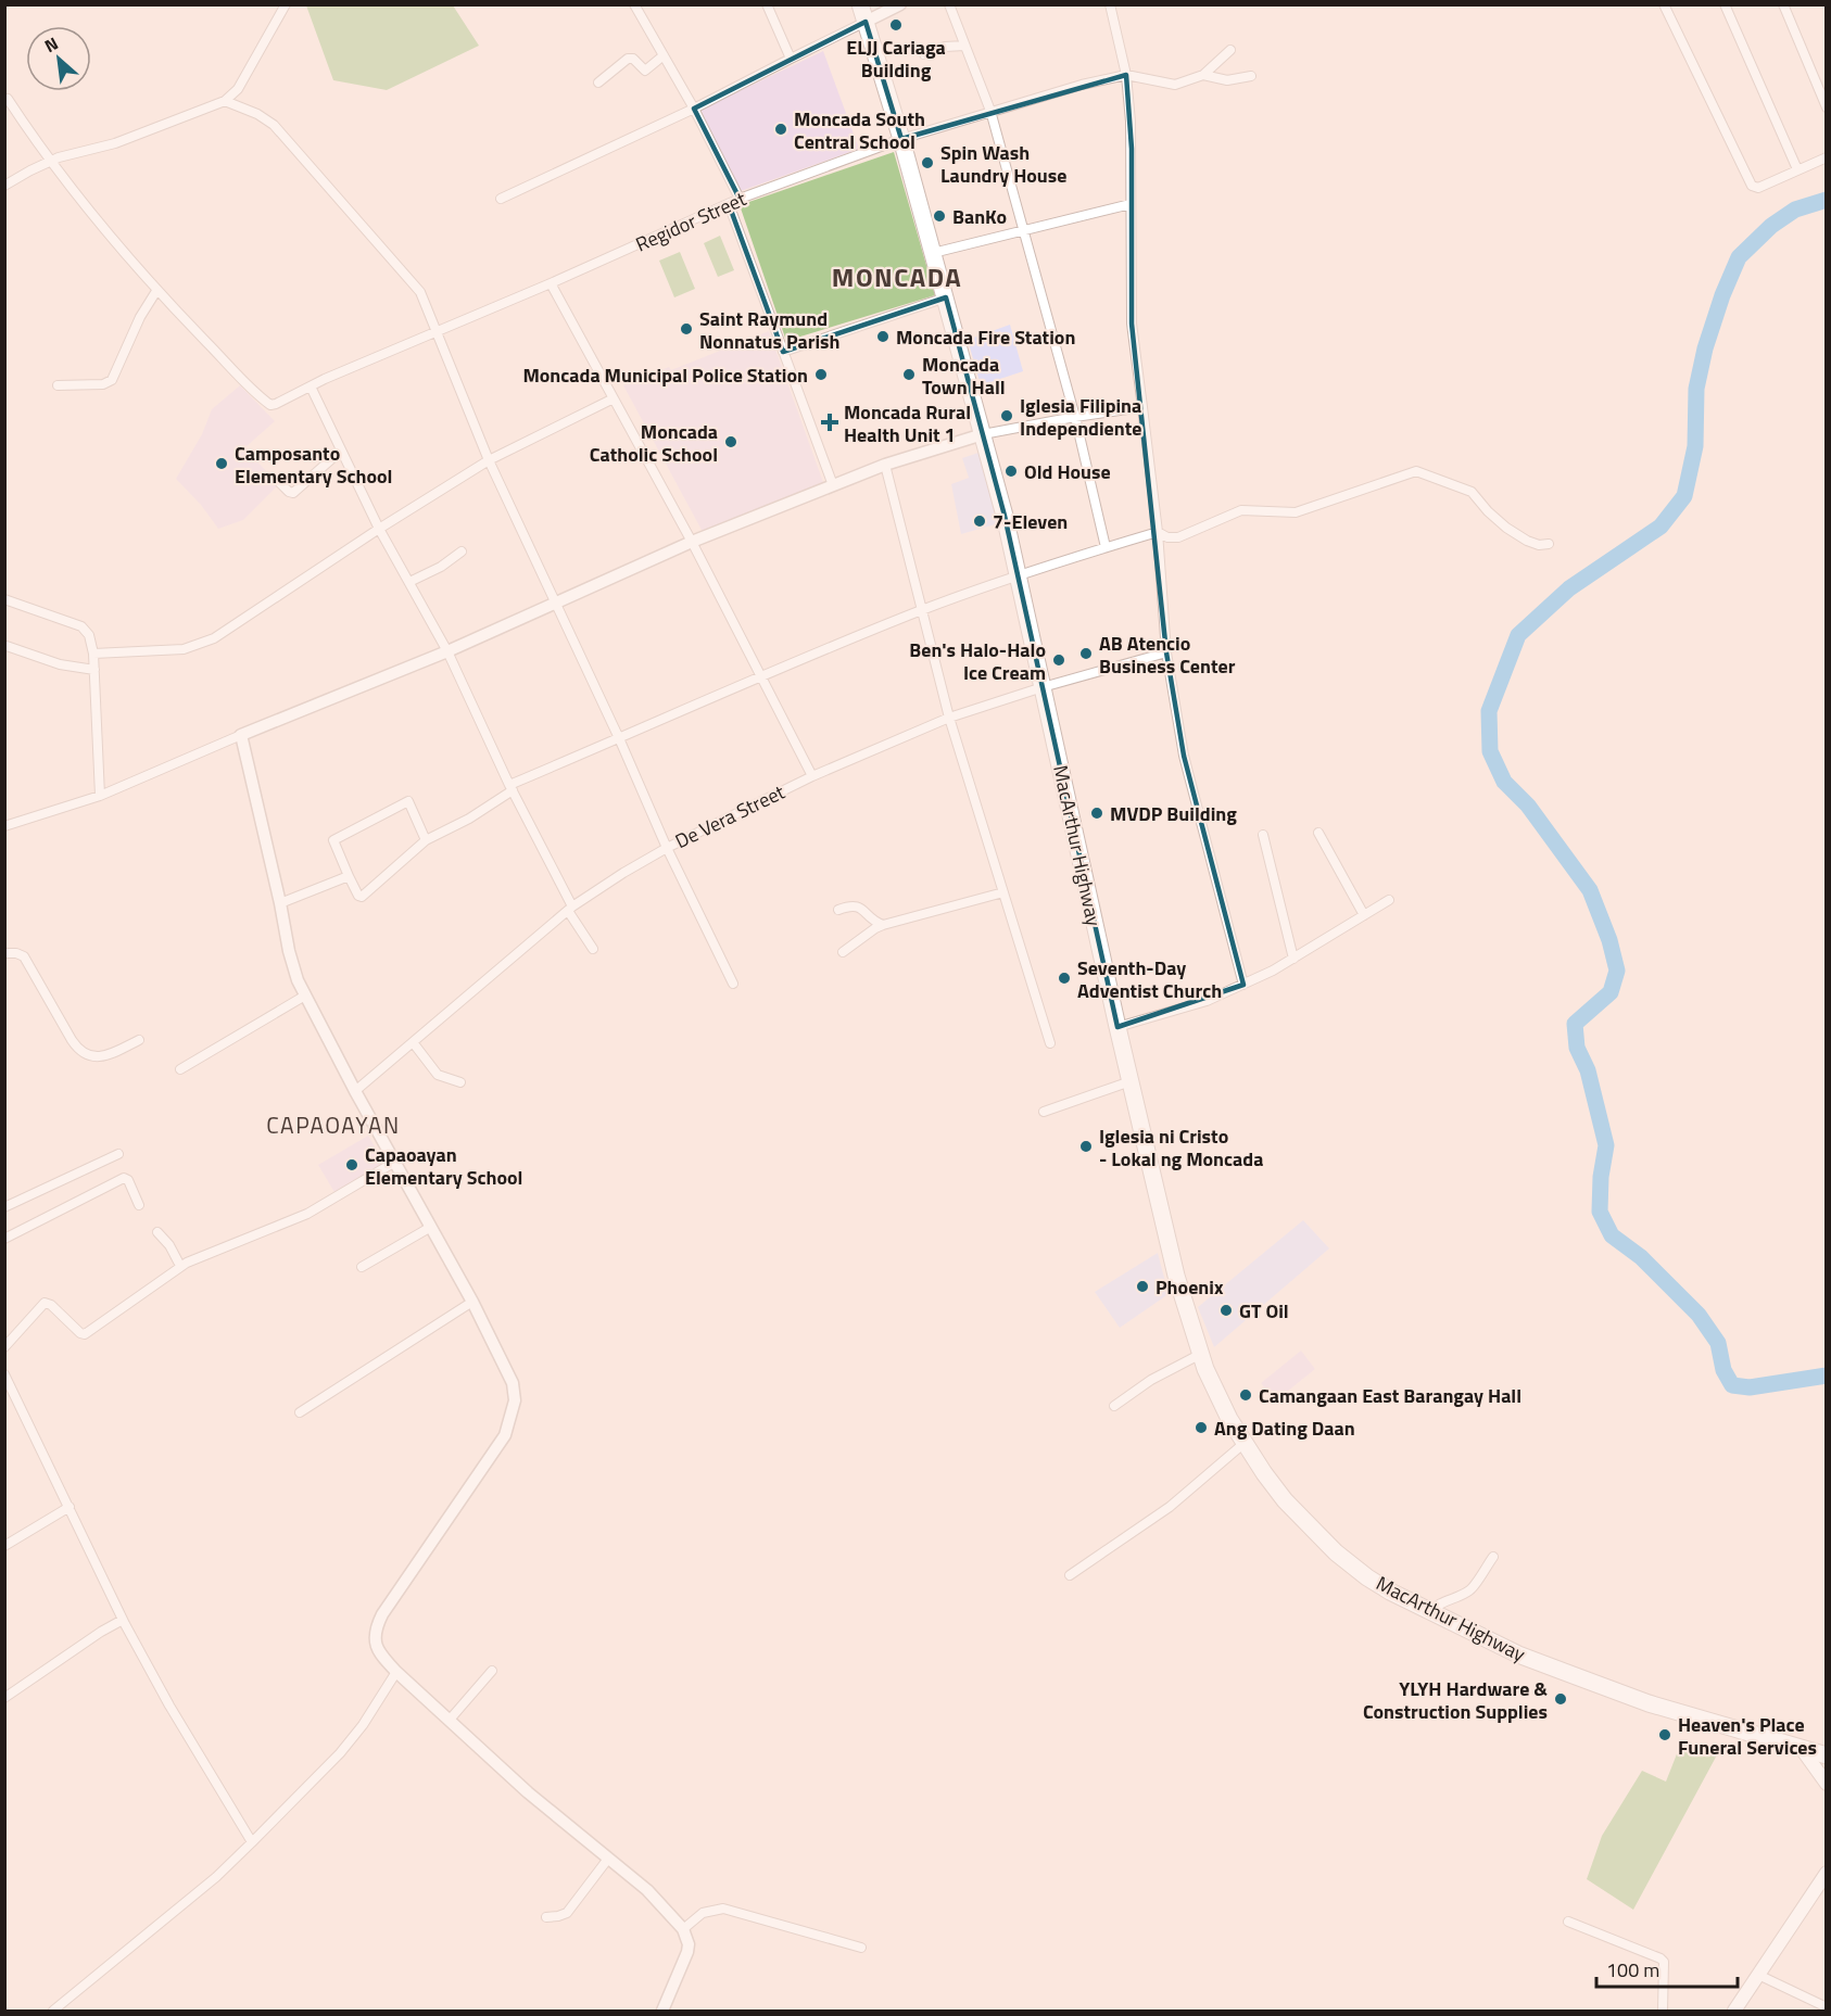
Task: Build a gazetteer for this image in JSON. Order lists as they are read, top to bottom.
{
  "streets": {
    "highway": ["MacArthur Highway"],
    "street": ["Regidor Street", "De Vera Street"]
  },
  "crossings": [
    ["Regidor Street", "MacArthur Highway"],
    ["De Vera Street", "MacArthur Highway"]
  ],
  "districts": ["MONCADA", "CAPAOAYAN"],
  "places": {
    "other": [
      "ELJJ Cariaga Building",
      "Moncada South Central School",
      "Spin Wash Laundry House",
      "BanKo",
      "Saint Raymund Nonnatus Parish",
      "Moncada Fire Station",
      "Moncada Municipal Police Station",
      "Moncada Town Hall",
      "Iglesia Filipina Independiente",
      "Moncada Catholic School",
      "Camposanto Elementary School",
      "Old House",
      "7-Eleven",
      "AB Atencio Business Center",
      "Ben's Halo-Halo Ice Cream",
      "MVDP Building",
      "Seventh-Day Adventist Church",
      "Iglesia ni Cristo - Lokal ng Moncada",
      "Capaoayan Elementary School",
      "Phoenix",
      "GT Oil",
      "Camangaan East Barangay Hall",
      "Ang Dating Daan",
      "YLYH Hardware & Construction Supplies",
      "Heaven's Place Funeral Services"
    ],
    "health": ["Moncada Rural Health Unit 1"]
  },
  "scale_bar": "100 m",
  "north": "top left"
}
